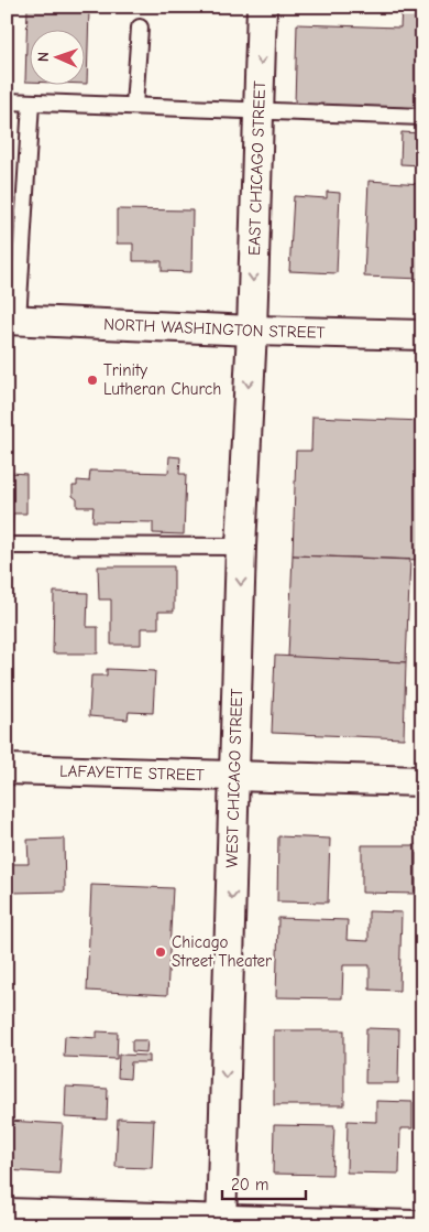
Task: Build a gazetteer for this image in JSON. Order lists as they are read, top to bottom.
{
  "streets": {
    "street": [
      "EAST CHICAGO STREET",
      "NORTH WASHINGTON STREET",
      "LAFAYETTE STREET",
      "WEST CHICAGO STREET"
    ]
  },
  "crossings": [
    ["EAST CHICAGO STREET", "NORTH WASHINGTON STREET"],
    ["EAST CHICAGO STREET", "WEST CHICAGO STREET"],
    ["NORTH WASHINGTON STREET", "WEST CHICAGO STREET"],
    ["LAFAYETTE STREET", "WEST CHICAGO STREET"]
  ],
  "one_way": ["EAST CHICAGO STREET", "WEST CHICAGO STREET"],
  "places": ["Trinity Lutheran Church", "Chicago Street Theater"],
  "scale_bar": "20 m",
  "north": "left"
}
